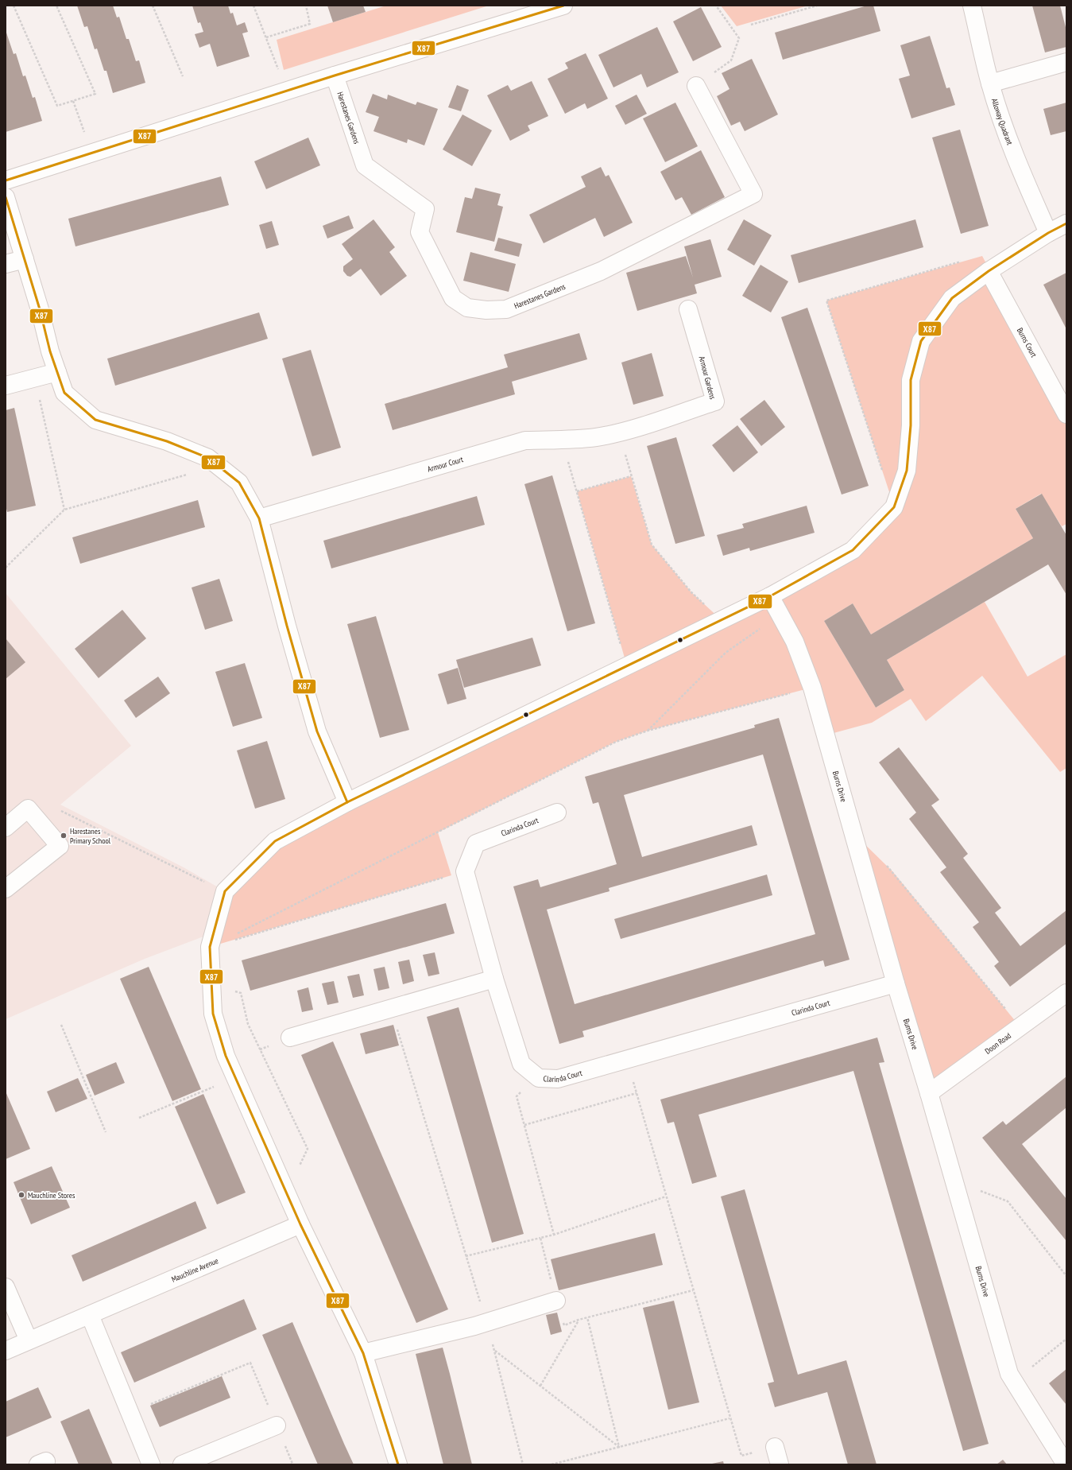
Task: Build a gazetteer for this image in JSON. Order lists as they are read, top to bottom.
{
  "streets": {
    "street": [
      "Harestanes Gardens",
      "Alloway Quadrant",
      "Burns Court",
      "Armour Gardens",
      "Armour Court",
      "Burns Drive",
      "Clarinda Court",
      "Doon Road",
      "Mauchline Avenue"
    ]
  },
  "crossings": [
    ["Armour Gardens", "Armour Court"],
    ["Burns Drive", "Clarinda Court"],
    ["Burns Drive", "Doon Road"]
  ],
  "places": ["Harestanes Primary School", "Mauchline Stores"],
  "lines": ["transit line X87"]
}
